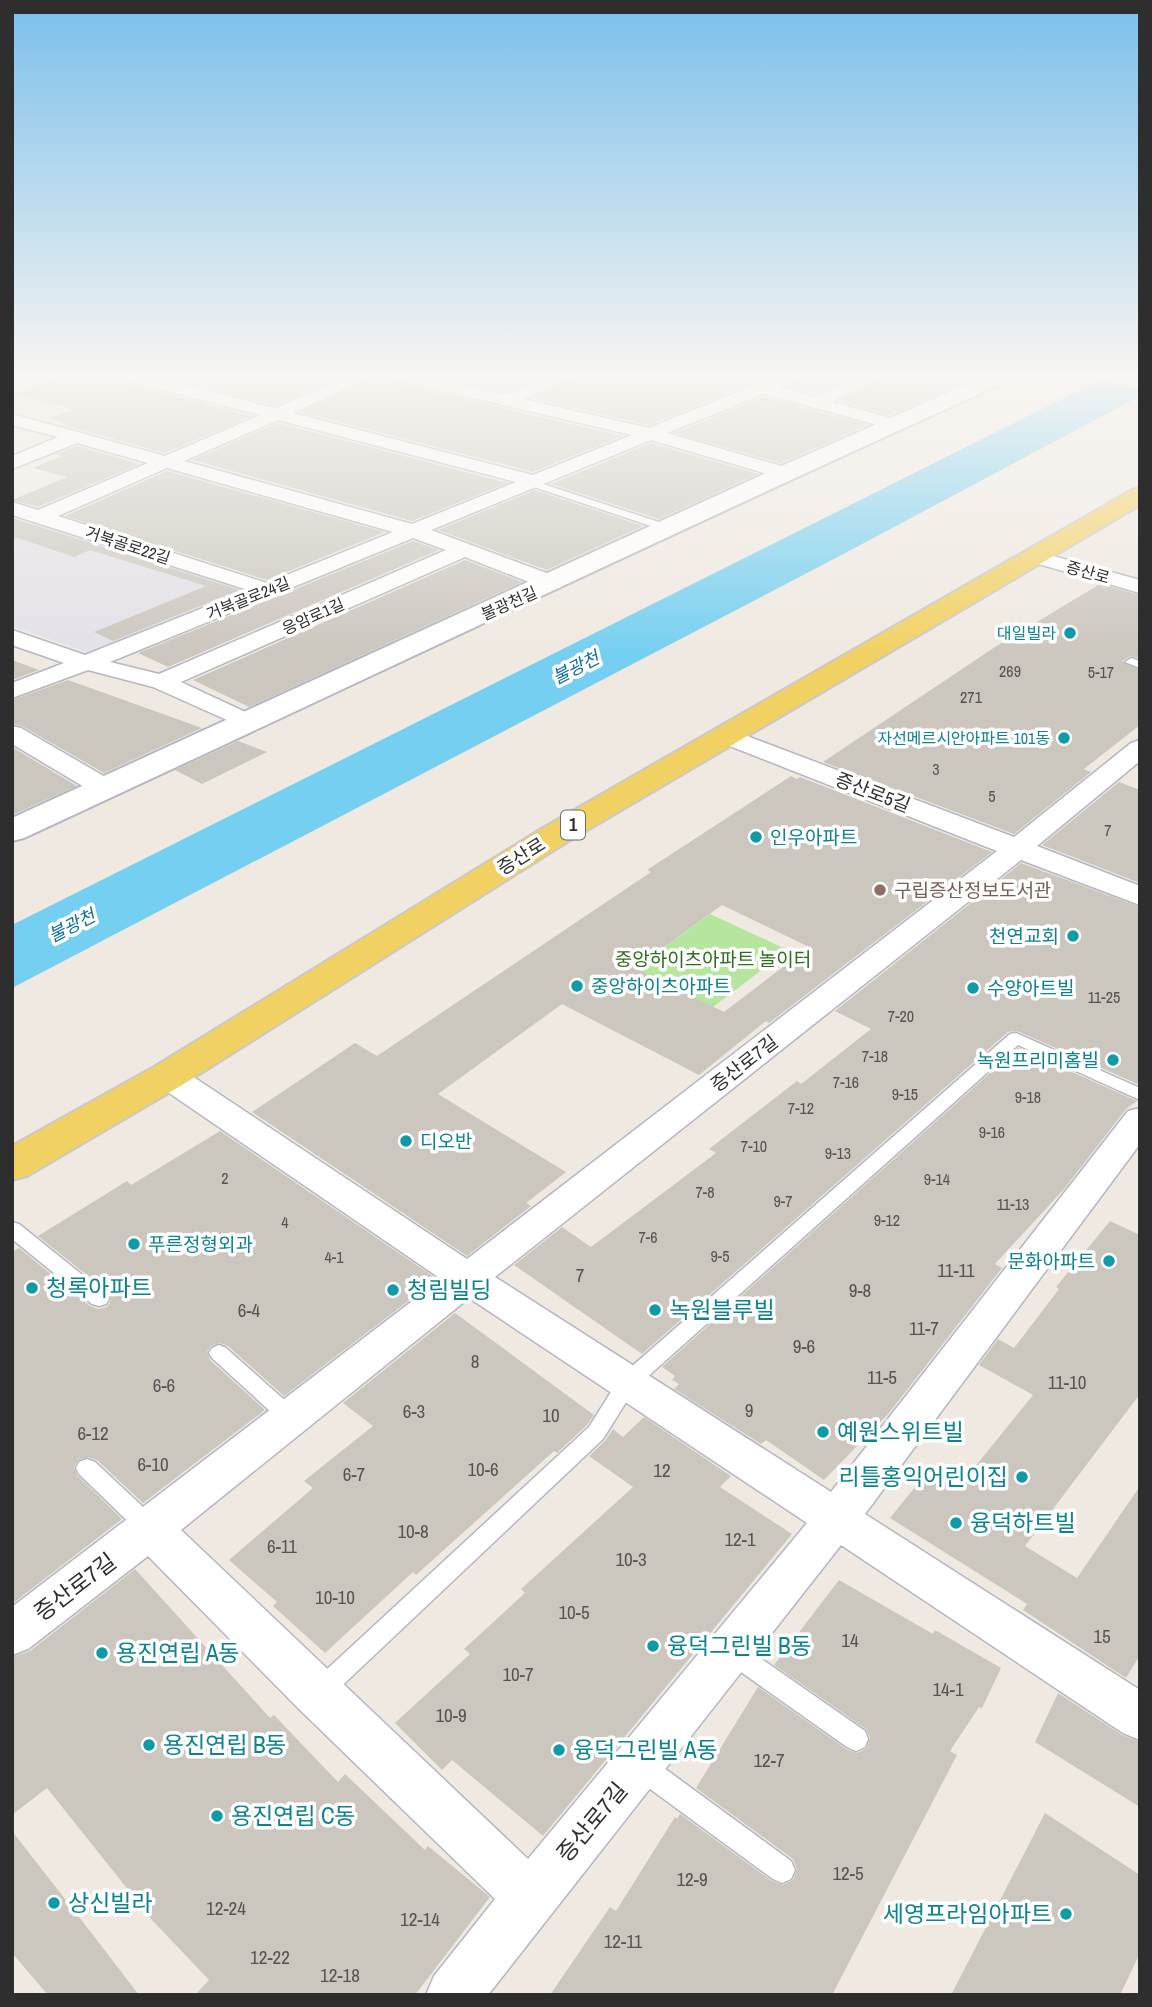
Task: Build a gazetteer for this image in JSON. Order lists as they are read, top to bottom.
{
  "streets": {
    "main road": ["증산로", "1"],
    "street": [
      "거북골로22길",
      "거북골로24길",
      "불광천길",
      "응암로1길",
      "증산로5길",
      "증산로7길"
    ]
  },
  "crossings": [
    ["거북골로22길", "거북골로24길"],
    ["증산로", "증산로5길"],
    ["증산로5길", "증산로7길"]
  ],
  "water": ["불광천"],
  "parks": ["중앙하이츠아파트 놀이터"],
  "places": [
    "대일빌라",
    "자선메르시안아파트 101동",
    "인우아파트",
    "구립증산정보도서관",
    "천연교회",
    "중앙하이츠아파트",
    "수양아트빌",
    "녹원프리미홈빌",
    "디오반",
    "푸른정형외과",
    "문화아파트",
    "청록아파트",
    "청림빌딩",
    "녹원블루빌",
    "예원스위트빌",
    "리틀홍익어린이집",
    "융덕하트빌",
    "융덕그린빌 B동",
    "용진연립 A동",
    "용진연립 B동",
    "융덕그린빌 A동",
    "용진연립 C동",
    "상신빌라",
    "세영프라임아파트"
  ],
  "house_numbers": [
    "269",
    "5-17",
    "271",
    "3",
    "5",
    "7",
    "11-25",
    "7-20",
    "7-18",
    "7-16",
    "9-15",
    "9-18",
    "7-12",
    "9-16",
    "7-10",
    "9-13",
    "2",
    "9-14",
    "7-8",
    "9-7",
    "11-13",
    "9-12",
    "4",
    "7-6",
    "9-5",
    "4-1",
    "11-11",
    "7",
    "9-8",
    "6-4",
    "11-7",
    "9-6",
    "8",
    "11-5",
    "11-10",
    "6-6",
    "9",
    "6-3",
    "10",
    "6-12",
    "6-10",
    "10-6",
    "12",
    "6-7",
    "10-8",
    "12-1",
    "6-11",
    "10-3",
    "10-10",
    "10-5",
    "15",
    "14",
    "10-7",
    "14-1",
    "10-9",
    "12-7",
    "12-5",
    "12-9",
    "12-24",
    "12-14",
    "12-11",
    "12-22",
    "12-18"
  ]
}
